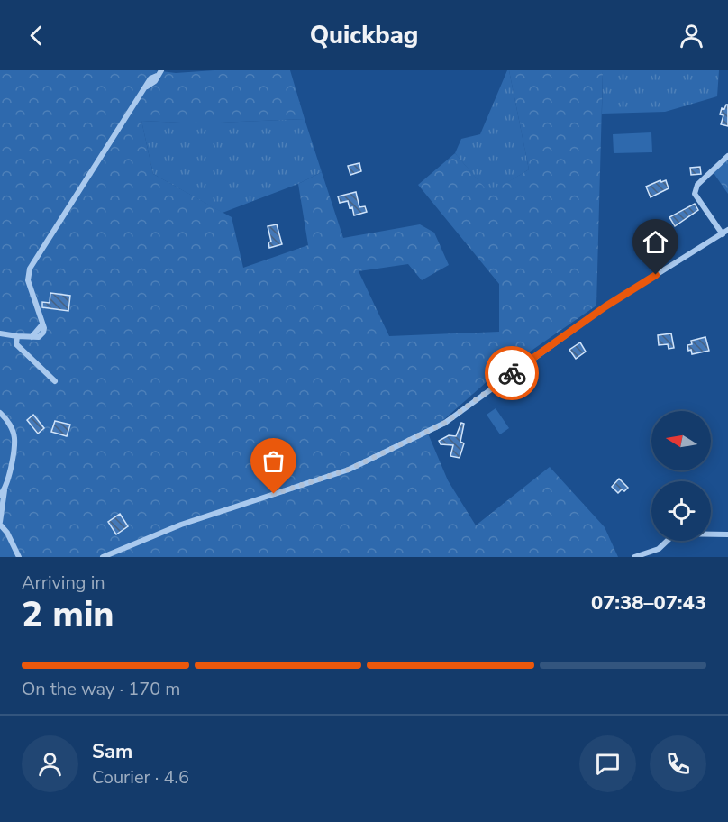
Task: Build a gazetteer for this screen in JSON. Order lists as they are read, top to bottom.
{
  "north": "left",
  "page": {
    "header": "Quickbag",
    "heading": ["2 min", "Arriving in", "07:38–07:43"],
    "panel": ["Sam", "Courier · 4.6"],
    "bar": "On the way · 170 m"
  }
}
